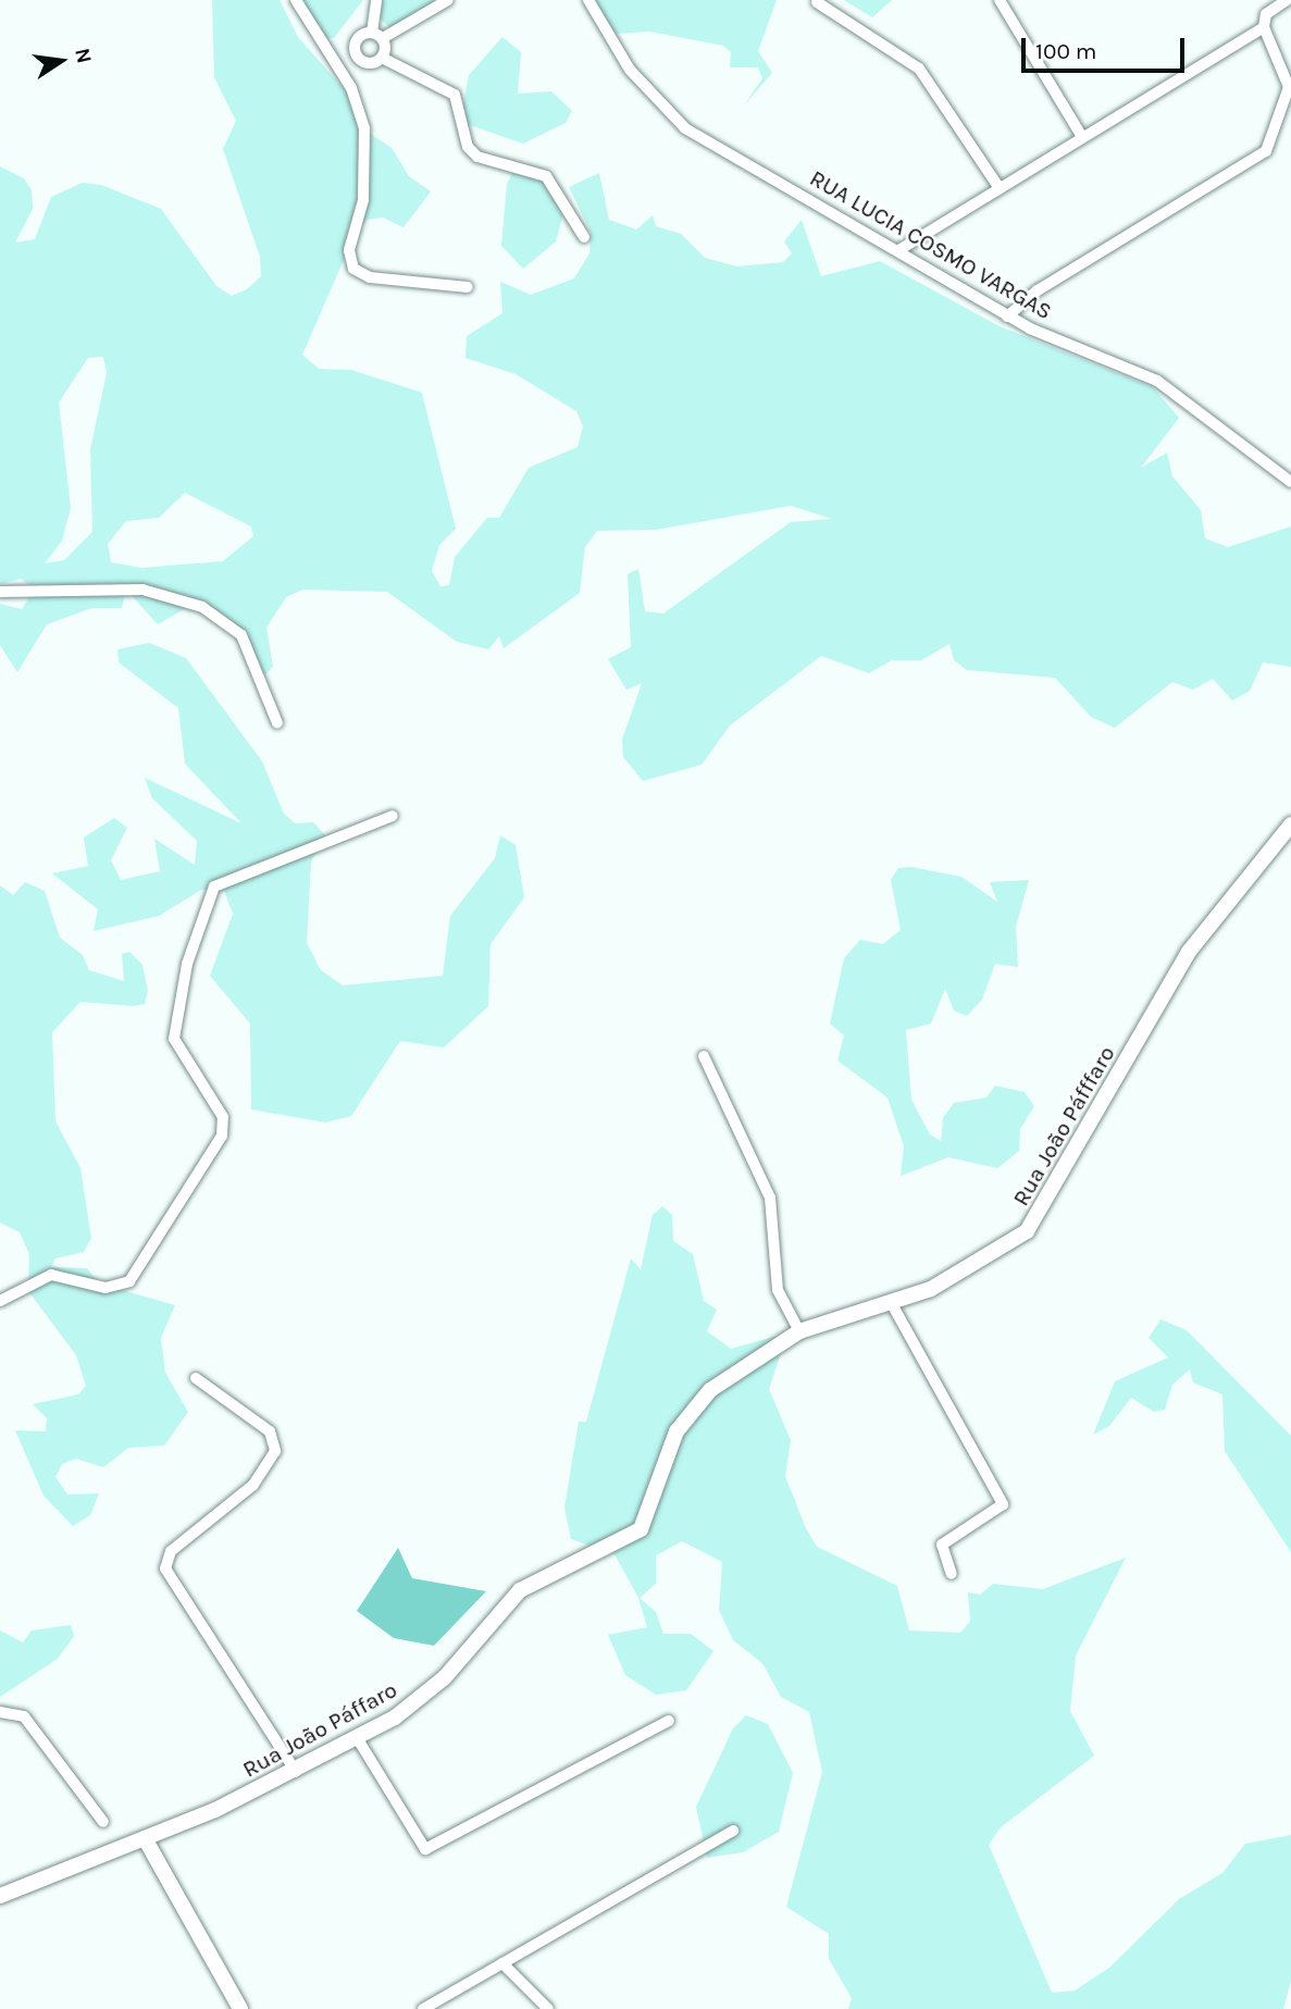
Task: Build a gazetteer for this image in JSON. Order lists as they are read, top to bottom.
{
  "streets": {
    "street": ["RUA LUCIA COSMO VARGAS", "Rua João Páfffaro", "Rua João Páffaro"]
  },
  "crossings": [
    ["Rua João Páfffaro", "Rua João Páffaro"]
  ],
  "scale_bar": "100 m",
  "north": "right"
}
